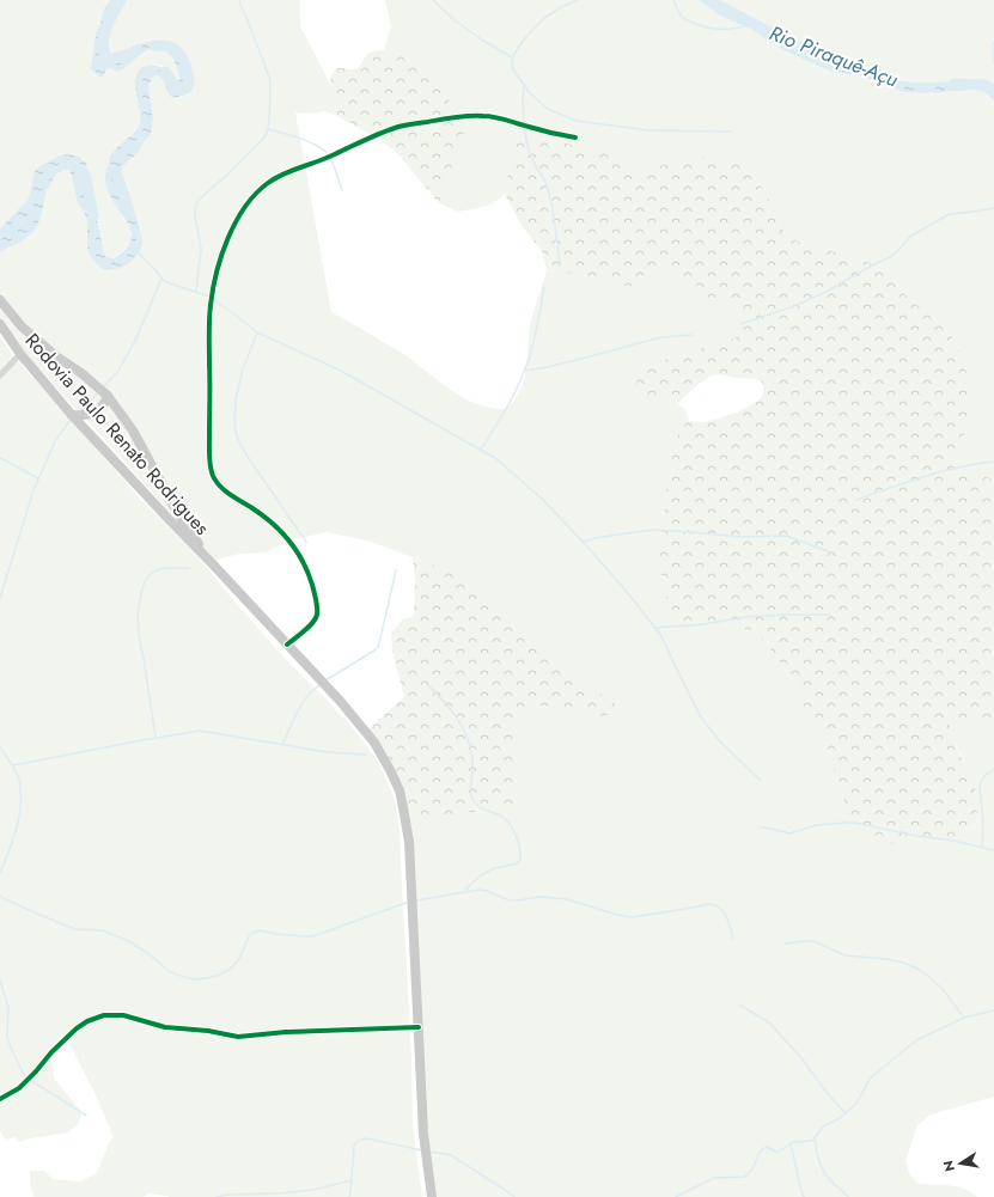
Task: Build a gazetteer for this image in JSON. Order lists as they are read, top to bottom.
{
  "streets": {
    "main road": ["Rodovia Paulo Renato Rodrigues"]
  },
  "water": ["Rio Piraquê-Açu"],
  "north": "left"
}
